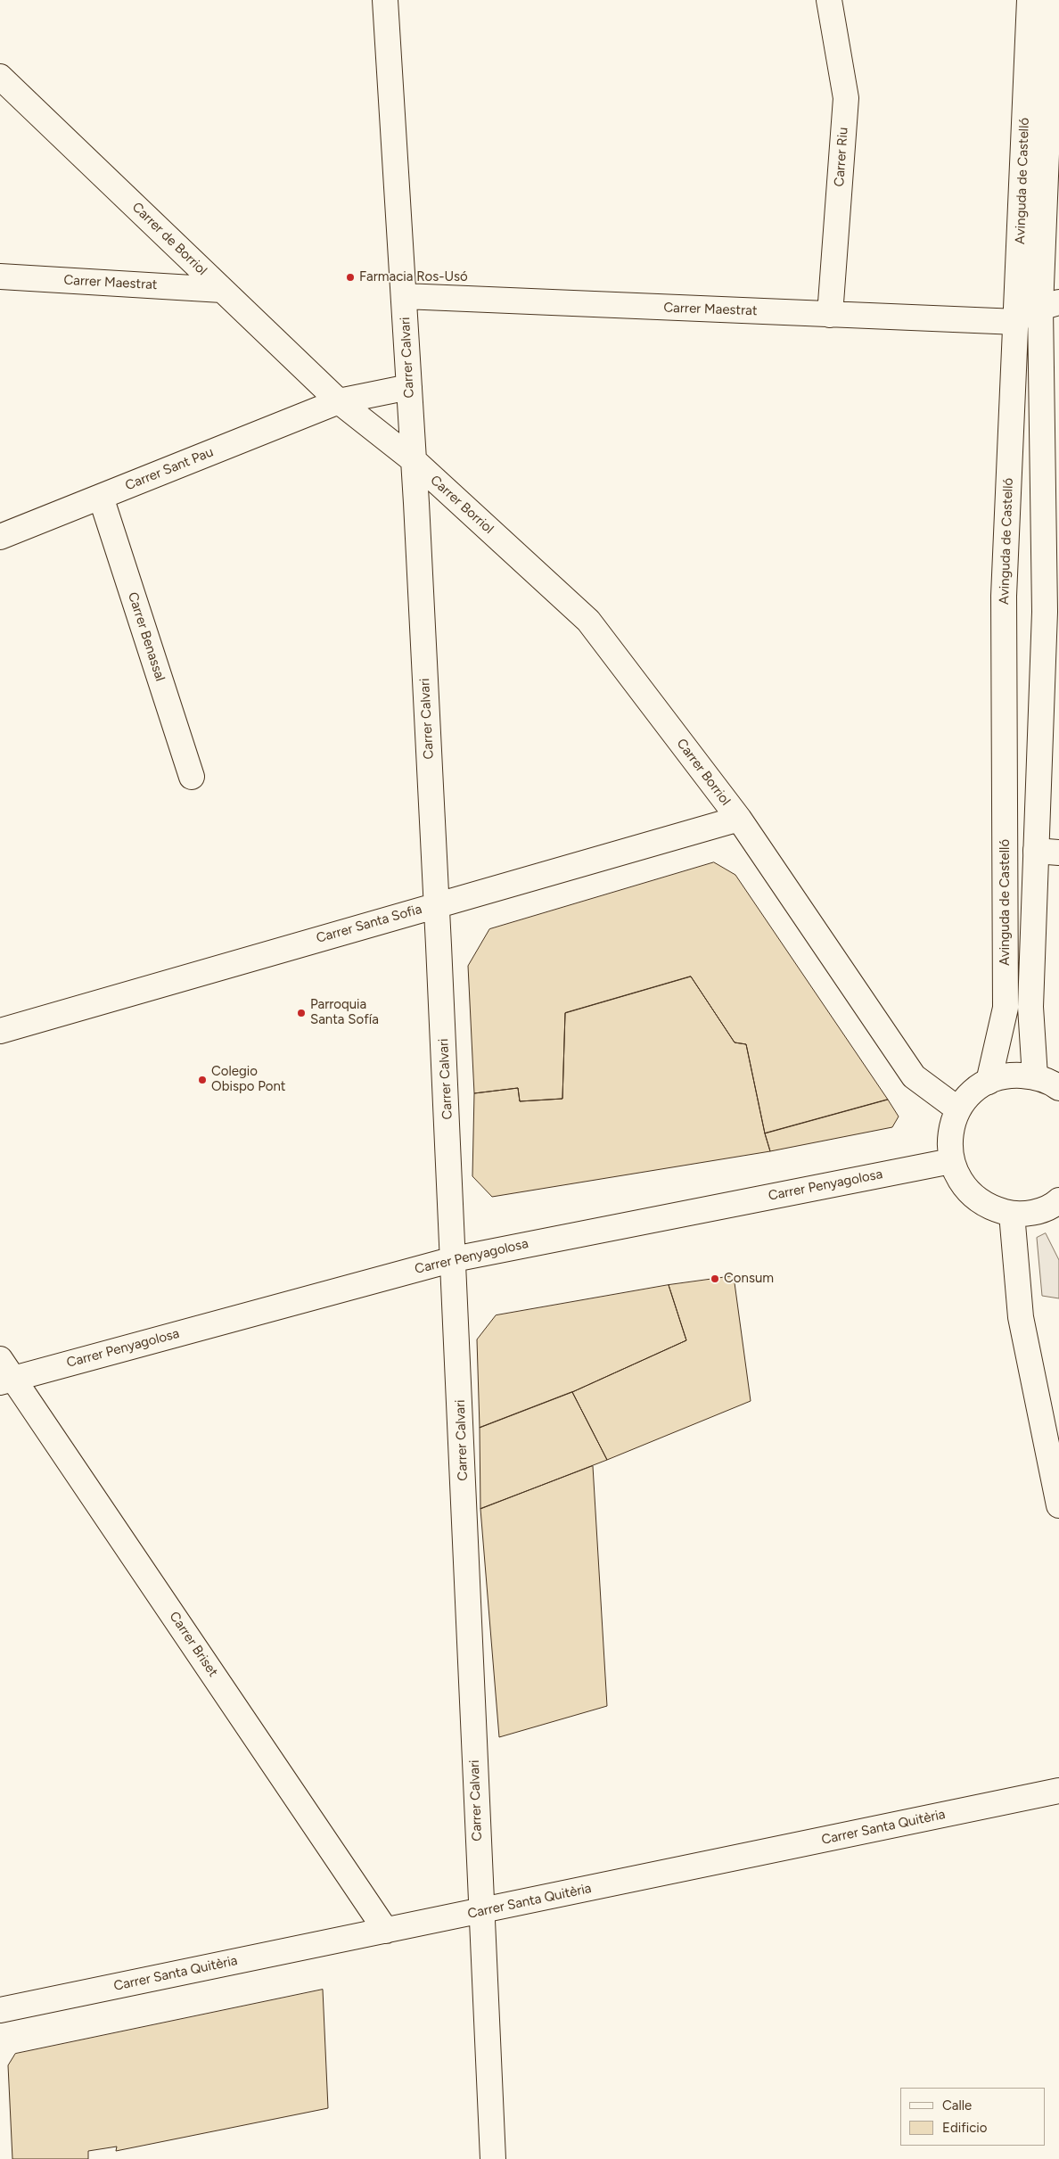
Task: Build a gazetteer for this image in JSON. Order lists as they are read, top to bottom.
{
  "streets": {
    "street": [
      "Carrer Riu",
      "Avinguda de Castelló",
      "Carrer de Borriol",
      "Carrer Maestrat",
      "Carrer Calvari",
      "Carrer Sant Pau",
      "Carrer Borriol",
      "Carrer Benassal",
      "Carrer Santa Sofia",
      "Carrer Penyagolosa",
      "Carrer Briset",
      "Carrer Santa Quitèria"
    ]
  },
  "crossings": [
    ["Carrer Riu", "Carrer Maestrat"],
    ["Avinguda de Castelló", "Carrer Maestrat"],
    ["Carrer de Borriol", "Carrer Maestrat"],
    ["Carrer de Borriol", "Carrer Calvari"],
    ["Carrer de Borriol", "Carrer Sant Pau"],
    ["Carrer de Borriol", "Carrer Borriol"],
    ["Carrer Maestrat", "Carrer Calvari"],
    ["Carrer Calvari", "Carrer Borriol"],
    ["Carrer Calvari", "Carrer Santa Sofia"],
    ["Carrer Calvari", "Carrer Penyagolosa"],
    ["Carrer Calvari", "Carrer Santa Quitèria"],
    ["Carrer Sant Pau", "Carrer Benassal"],
    ["Carrer Borriol", "Carrer Santa Sofia"],
    ["Carrer Penyagolosa", "Carrer Briset"],
    ["Carrer Briset", "Carrer Santa Quitèria"]
  ],
  "places": [
    "Farmacia Ros-Usó",
    "Parroquia Santa Sofía",
    "Colegio Obispo Pont",
    "Consum"
  ],
  "legend": ["Calle", "Edificio"]
}
